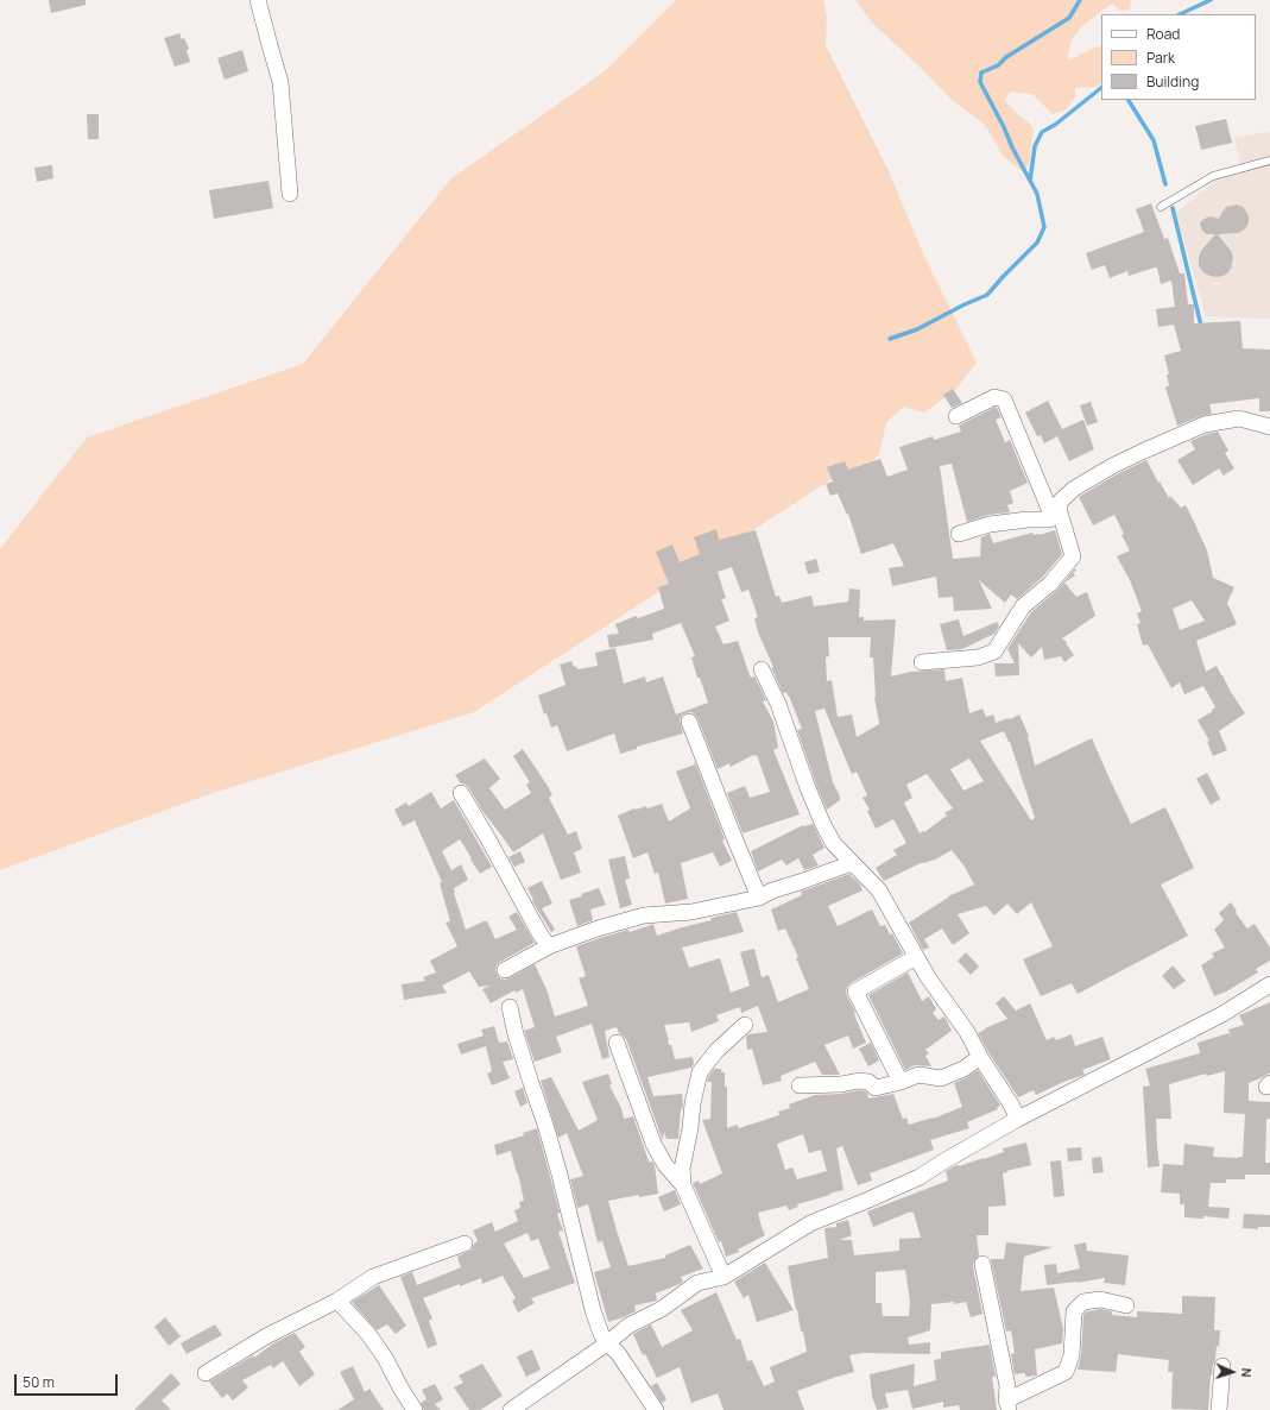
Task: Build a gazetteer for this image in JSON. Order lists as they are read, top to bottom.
{
  "legend": ["Road", "Park", "Building"],
  "scale_bar": "50 m",
  "north": "right"
}
